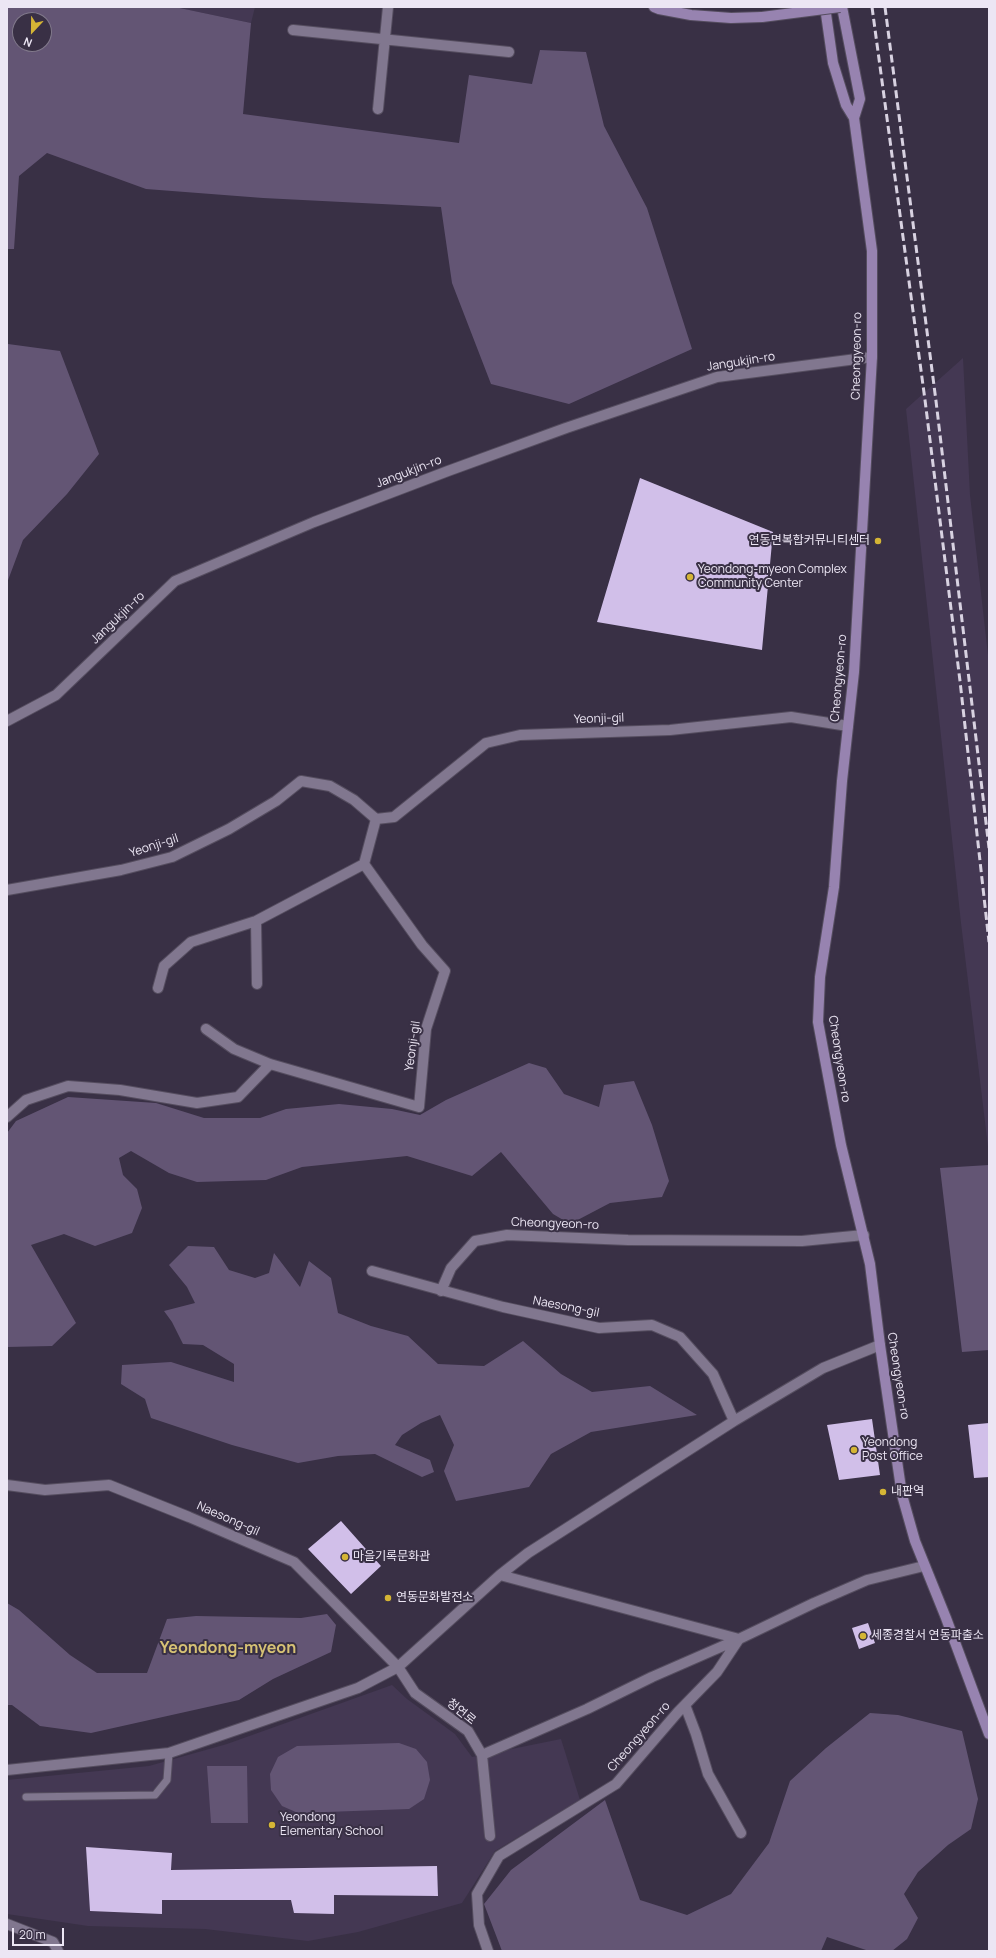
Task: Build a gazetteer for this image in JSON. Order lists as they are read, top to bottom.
{
  "streets": {
    "main road": ["Cheongyeon-ro"],
    "street": [
      "Jangukjin-ro",
      "Yeonji-gil",
      "Naesong-gil",
      "청연로"
    ]
  },
  "crossings": [
    ["Cheongyeon-ro", "Jangukjin-ro"],
    ["Cheongyeon-ro", "Yeonji-gil"],
    ["Cheongyeon-ro", "Naesong-gil"],
    ["Naesong-gil", "청연로"]
  ],
  "districts": ["Yeondong-myeon"],
  "places": [
    "연동면복합커뮤니티센터",
    "Yeondong-myeon Complex Community Center",
    "Yeondong Post Office",
    "내판역",
    "마을기록문화관",
    "연동문화발전소",
    "세종경찰서 연동파출소",
    "Yeondong Elementary School"
  ],
  "scale_bar": "20 m",
  "north": "bottom"
}
